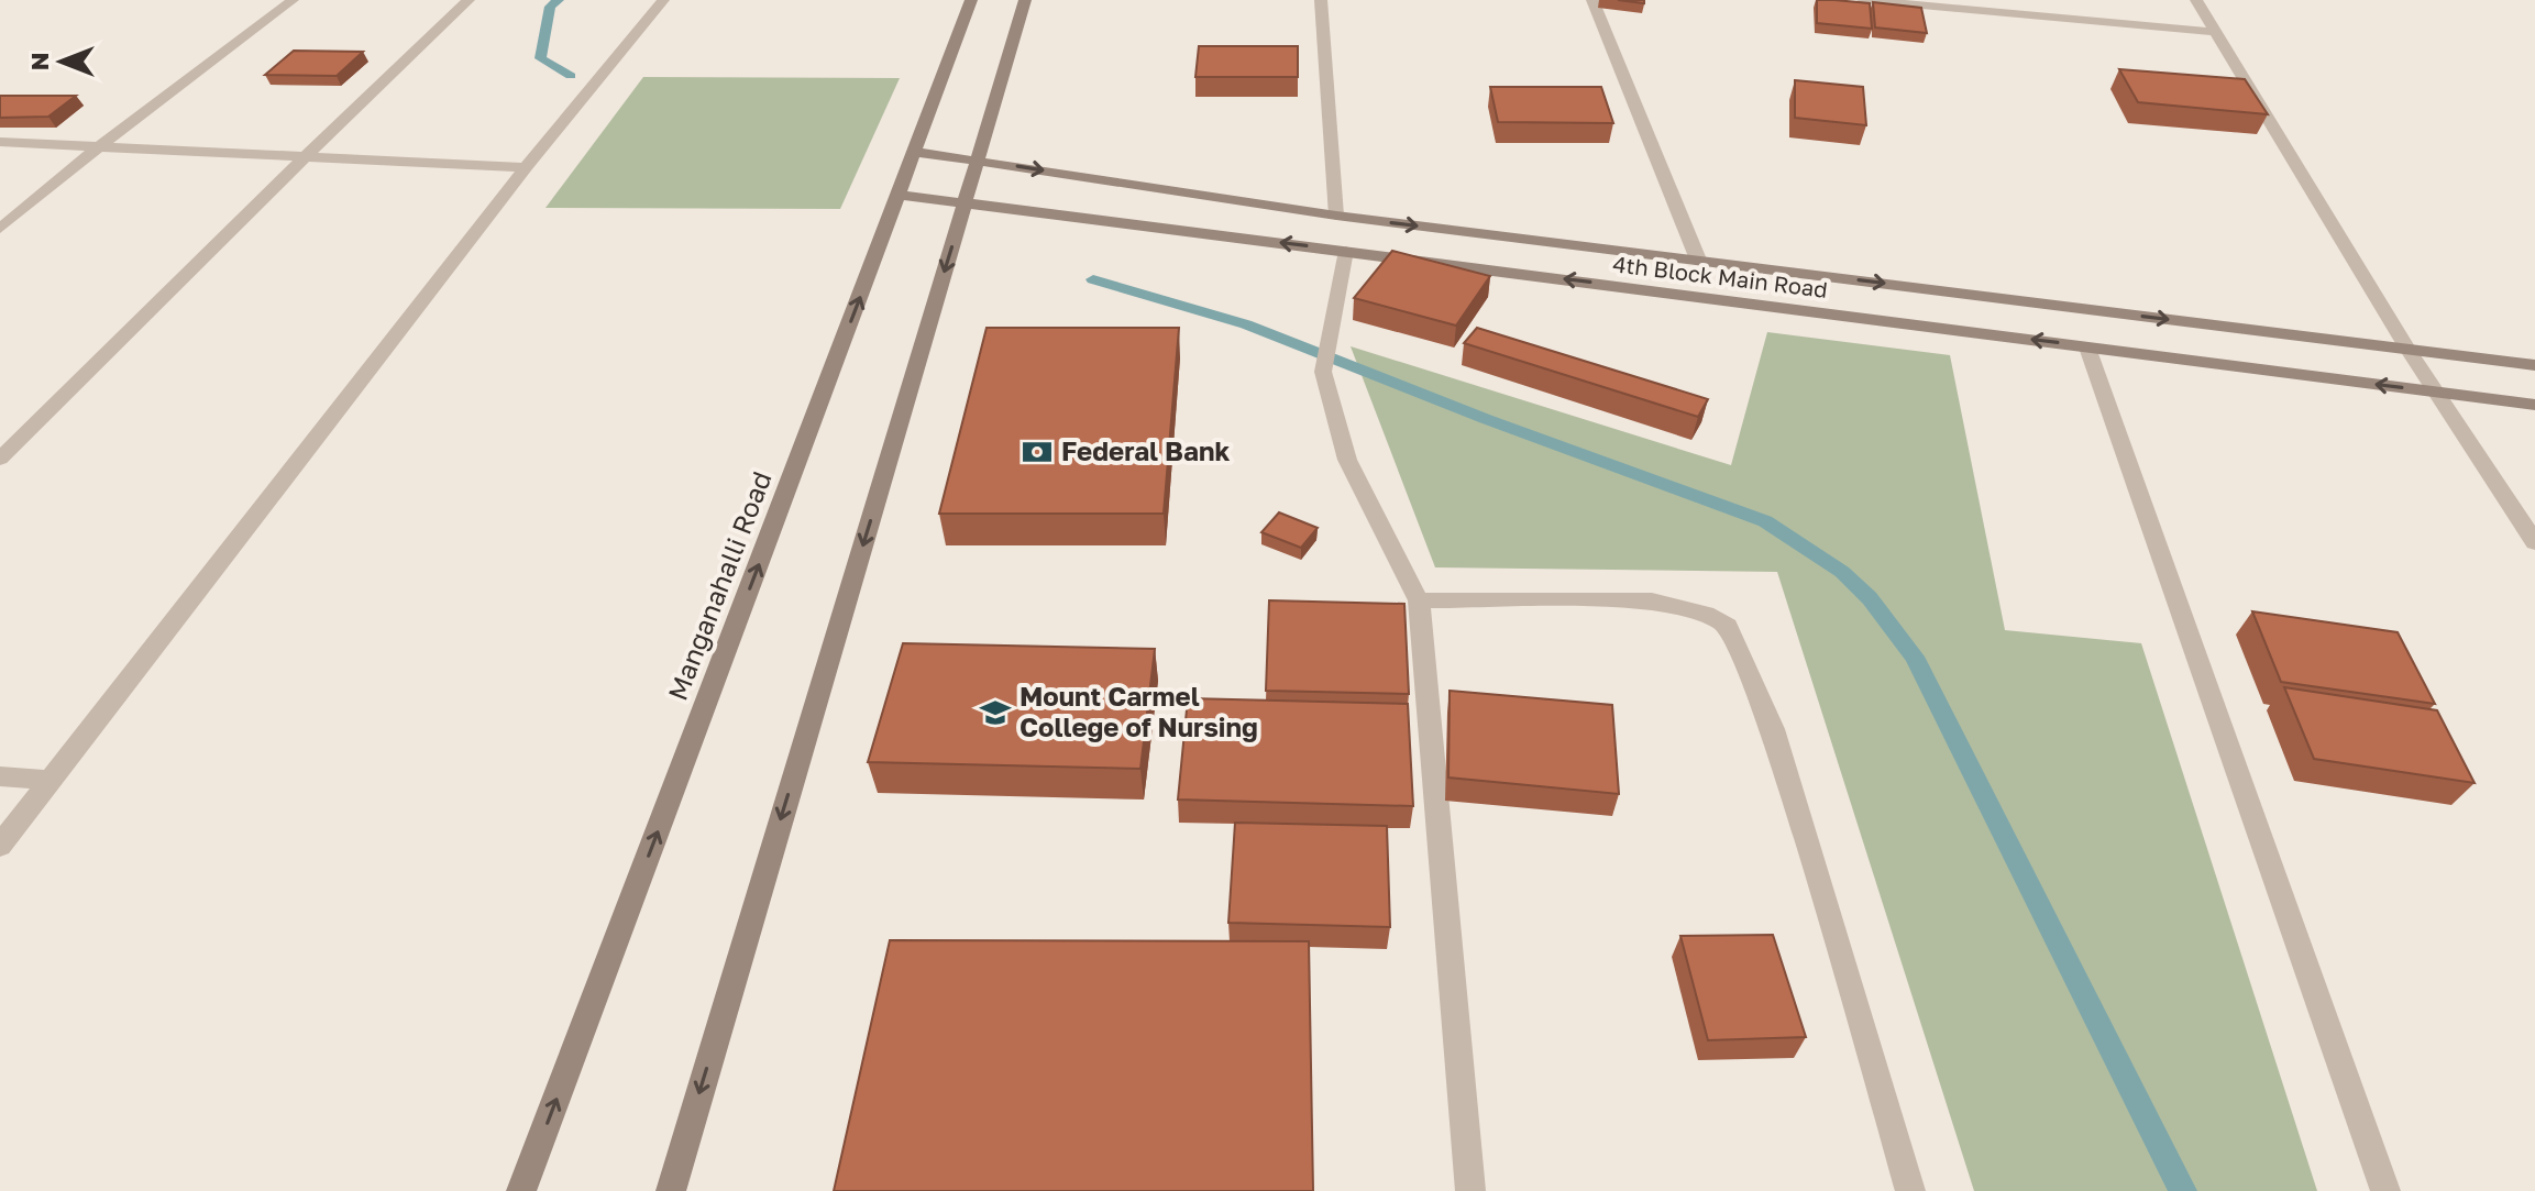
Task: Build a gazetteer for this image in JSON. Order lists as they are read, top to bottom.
{
  "streets": {
    "street": ["4th Block Main Road", "Manganahalli Road"]
  },
  "crossings": [
    ["4th Block Main Road", "Manganahalli Road"]
  ],
  "places": {
    "bank": ["Federal Bank"],
    "school or university": ["Mount Carmel College of Nursing"]
  },
  "north": "left"
}
